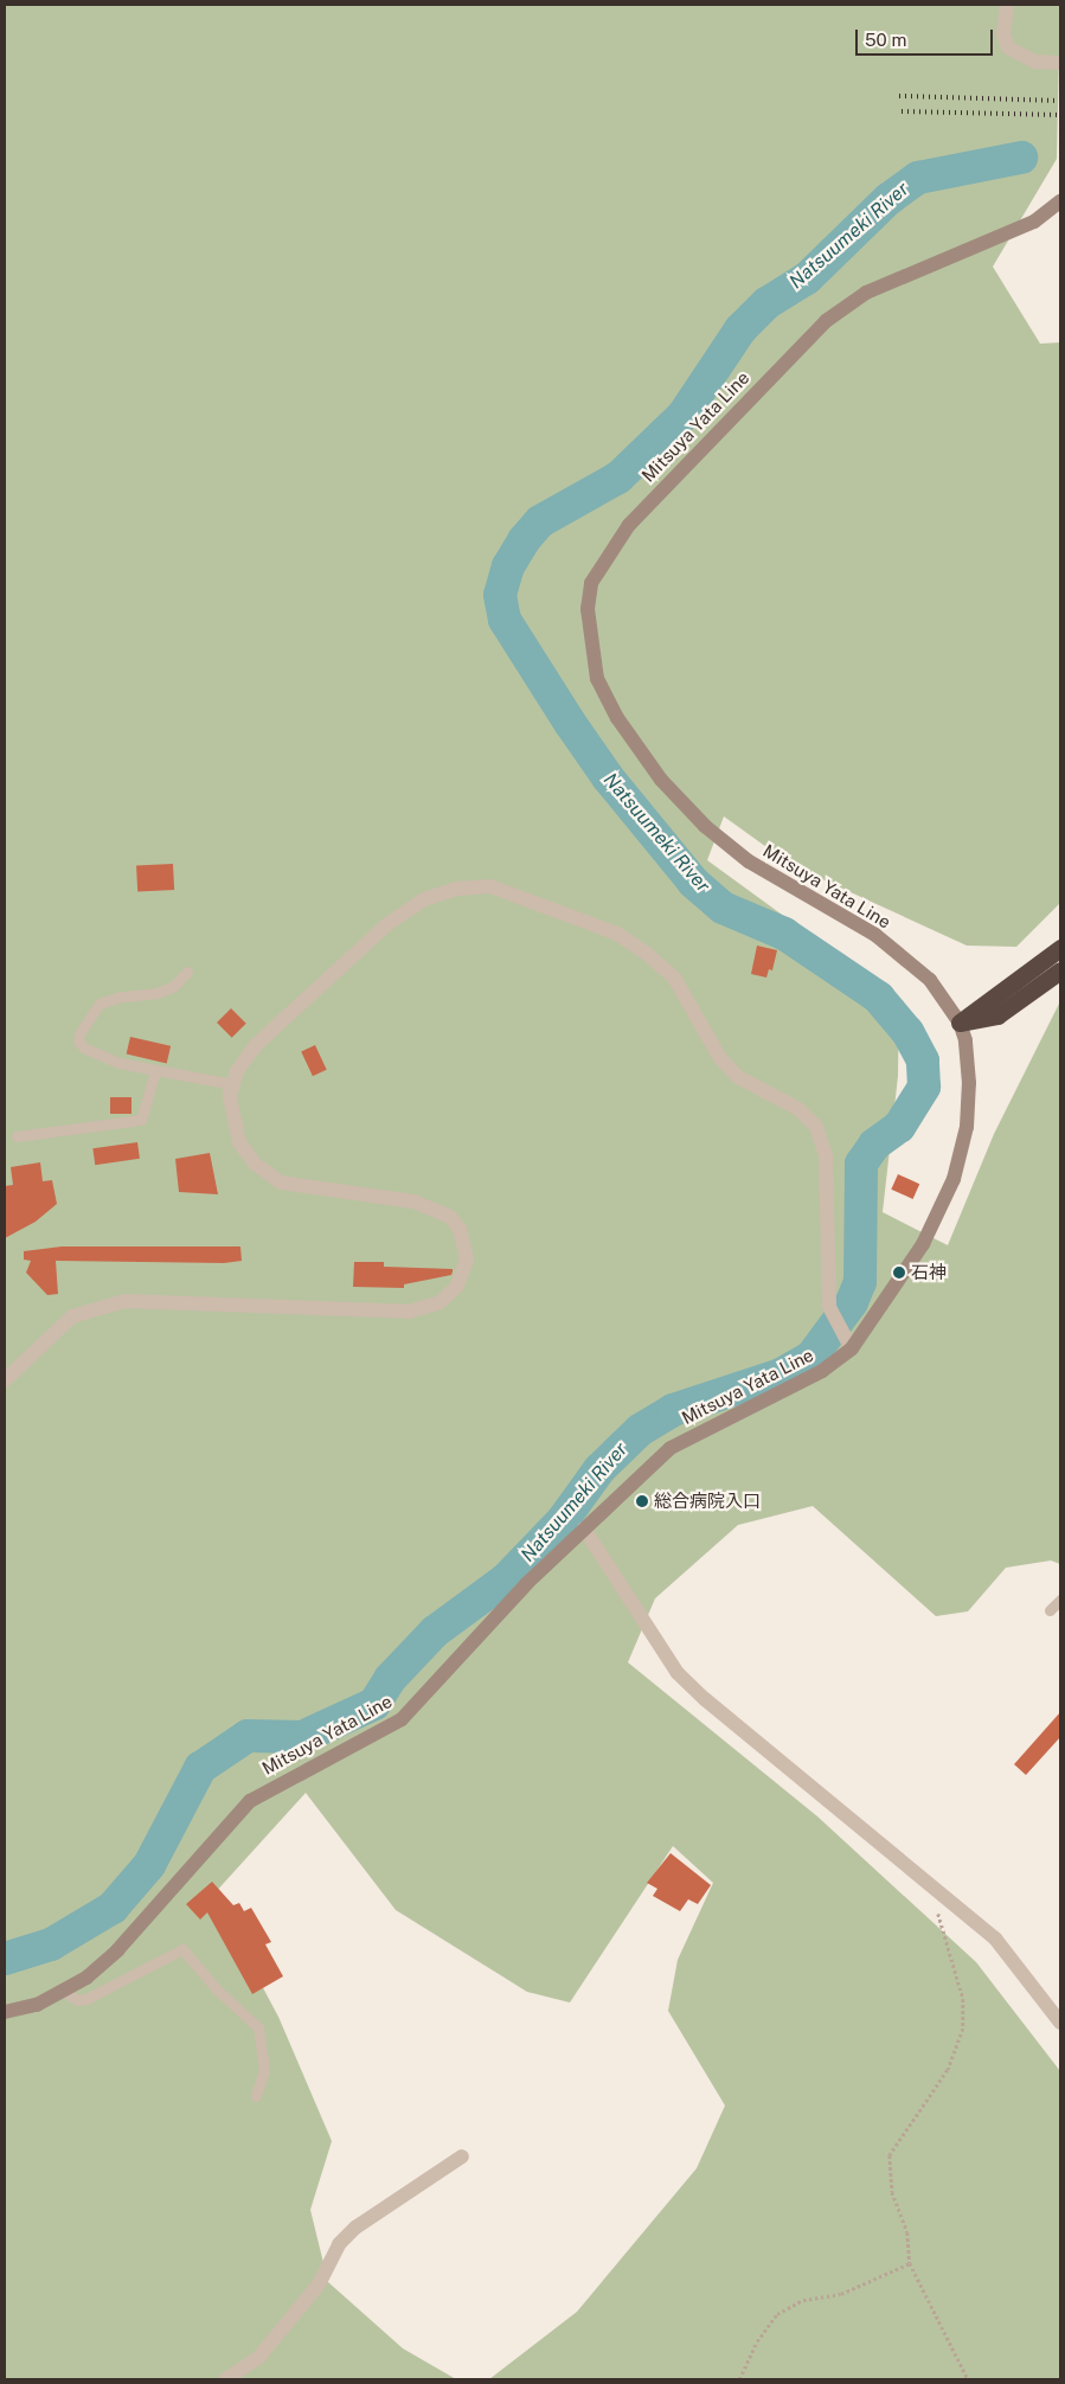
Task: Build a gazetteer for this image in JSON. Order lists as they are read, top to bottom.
{
  "streets": {
    "main road": ["Mitsuya Yata Line"]
  },
  "water": ["Natsuumeki River"],
  "places": ["石神", "総合病院入口"],
  "scale_bar": "50 m"
}
